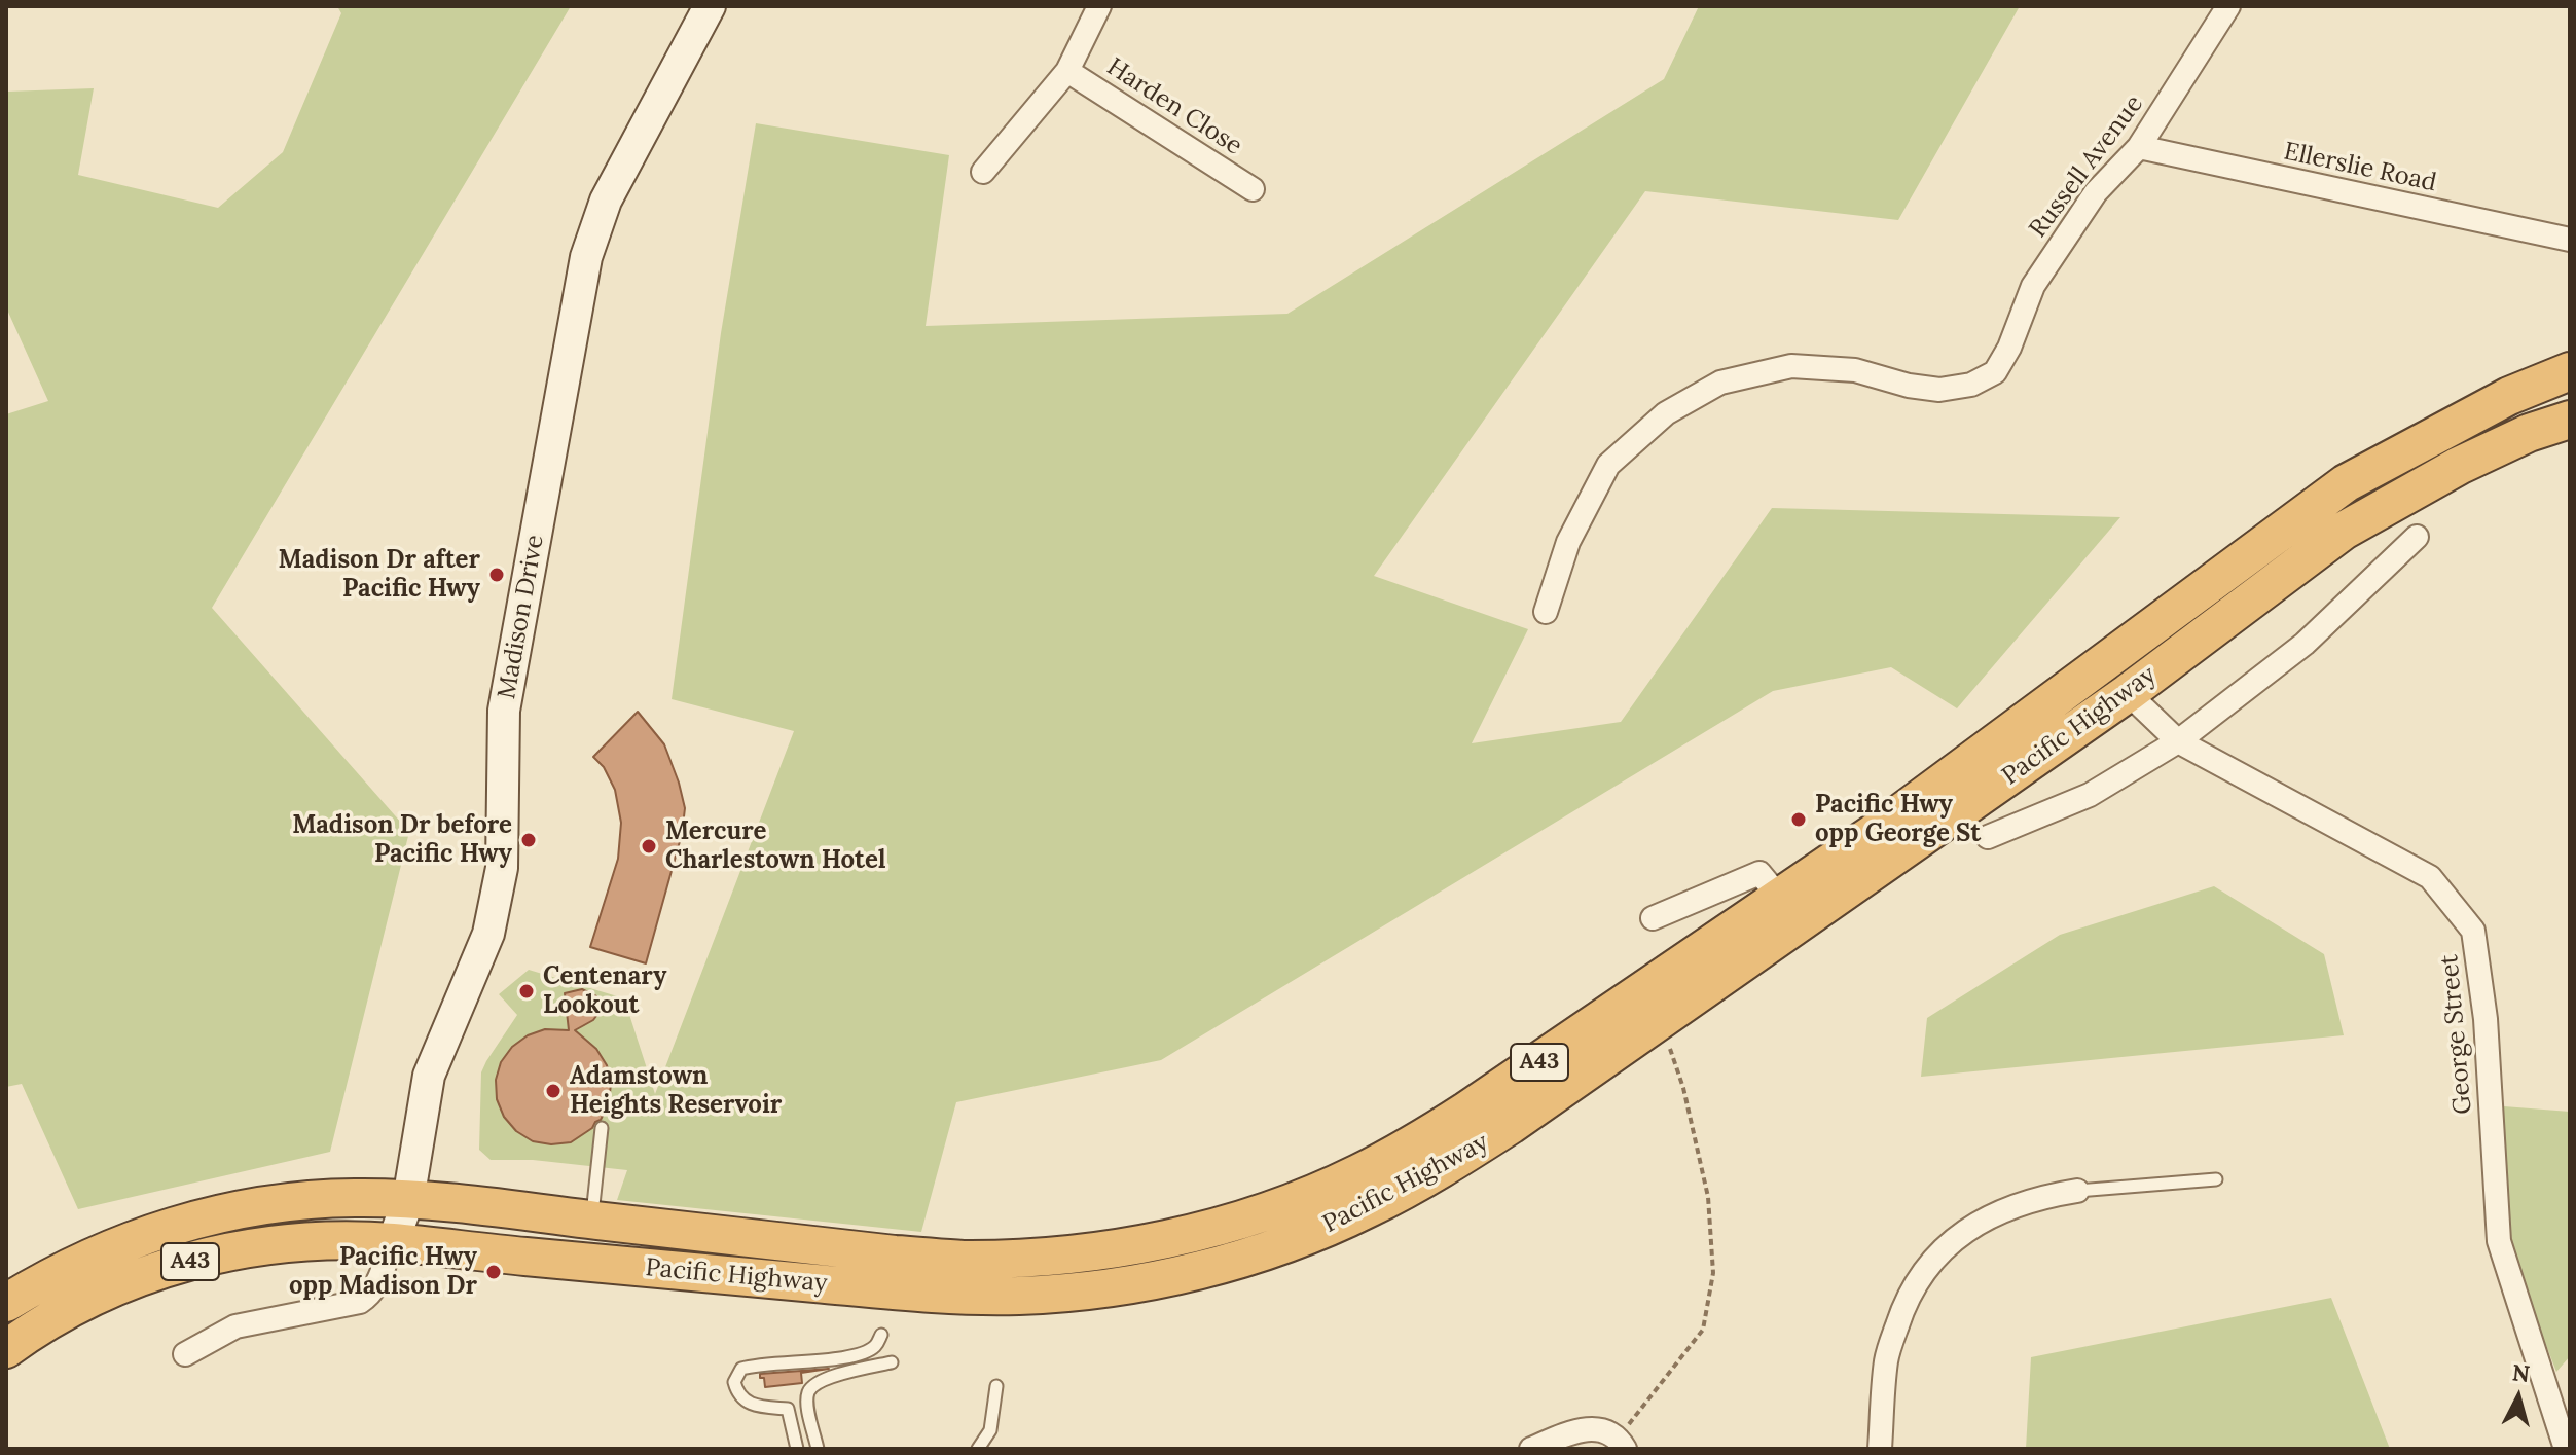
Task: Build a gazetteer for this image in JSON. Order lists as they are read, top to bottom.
{
  "streets": {
    "highway": ["Pacific Highway", "A43"],
    "main road": ["Madison Drive"],
    "street": [
      "Harden Close",
      "Russell Avenue",
      "Ellerslie Road",
      "George Street"
    ]
  },
  "crossings": [
    ["Russell Avenue", "Ellerslie Road"],
    ["Madison Drive", "Pacific Highway"],
    ["Pacific Highway", "George Street"]
  ],
  "places": [
    "Madison Dr after Pacific Hwy",
    "Pacific Hwy opp George St",
    "Madison Dr before Pacific Hwy",
    "Mercure Charlestown Hotel",
    "Centenary Lookout",
    "Adamstown Heights Reservoir",
    "Pacific Hwy opp Madison Dr"
  ],
  "north": "top"
}
